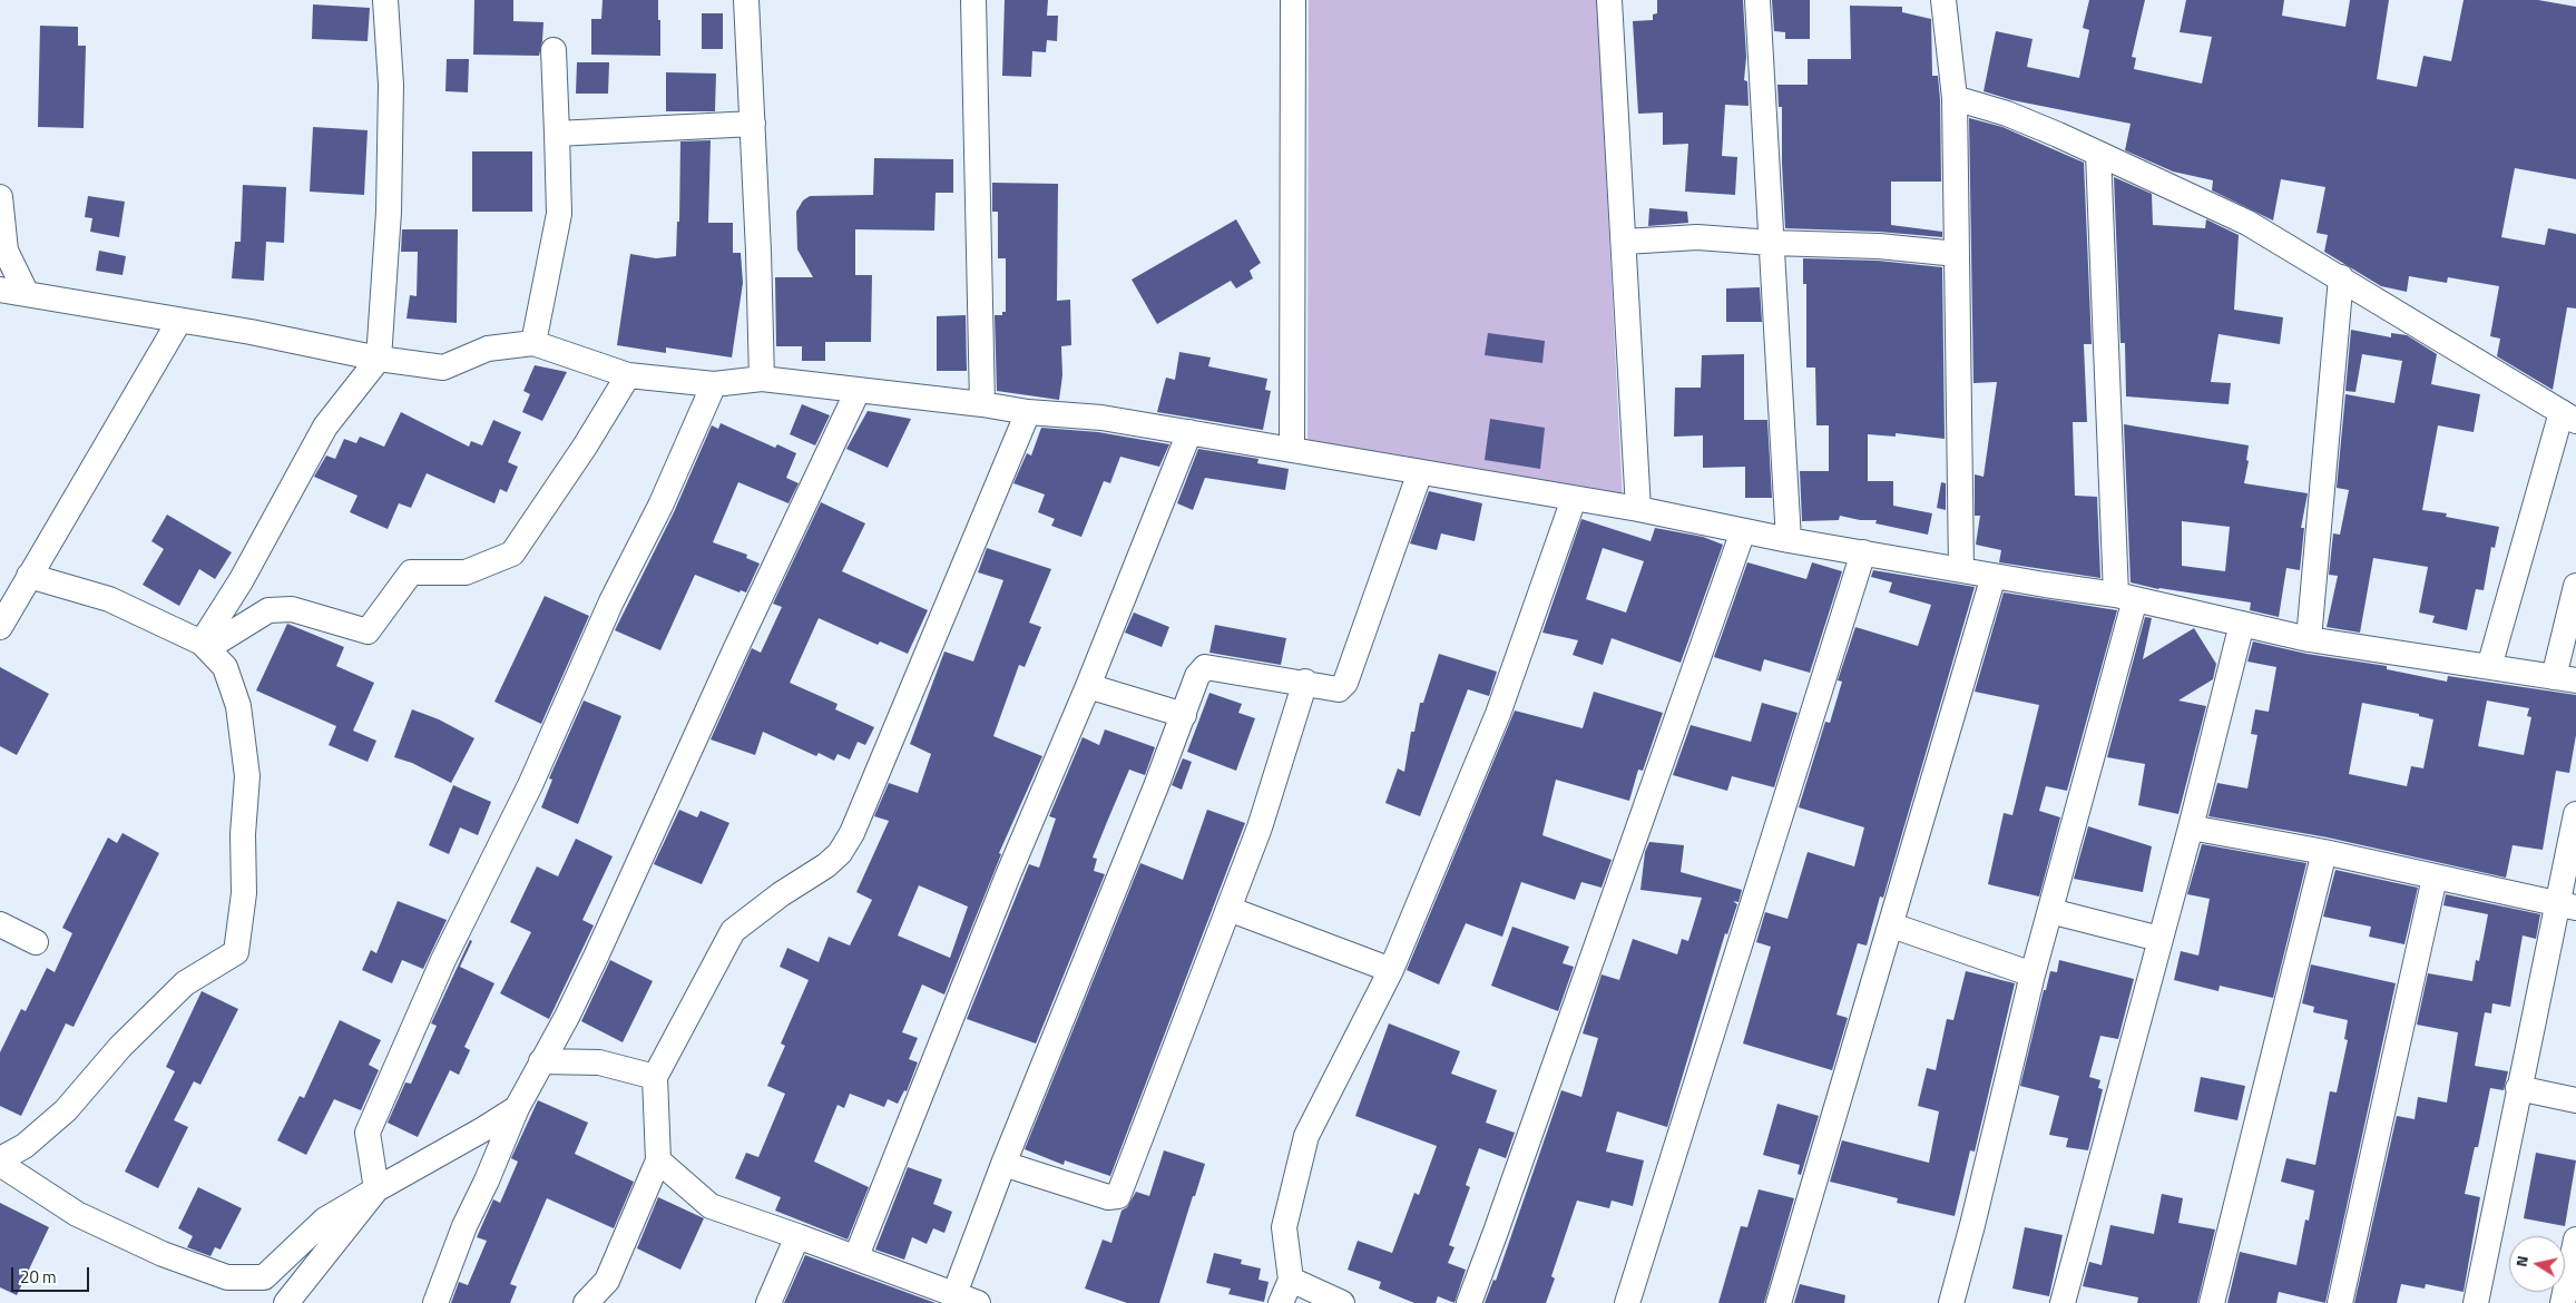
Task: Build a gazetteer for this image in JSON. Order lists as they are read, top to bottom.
{
  "scale_bar": "20 m",
  "north": "left"
}
